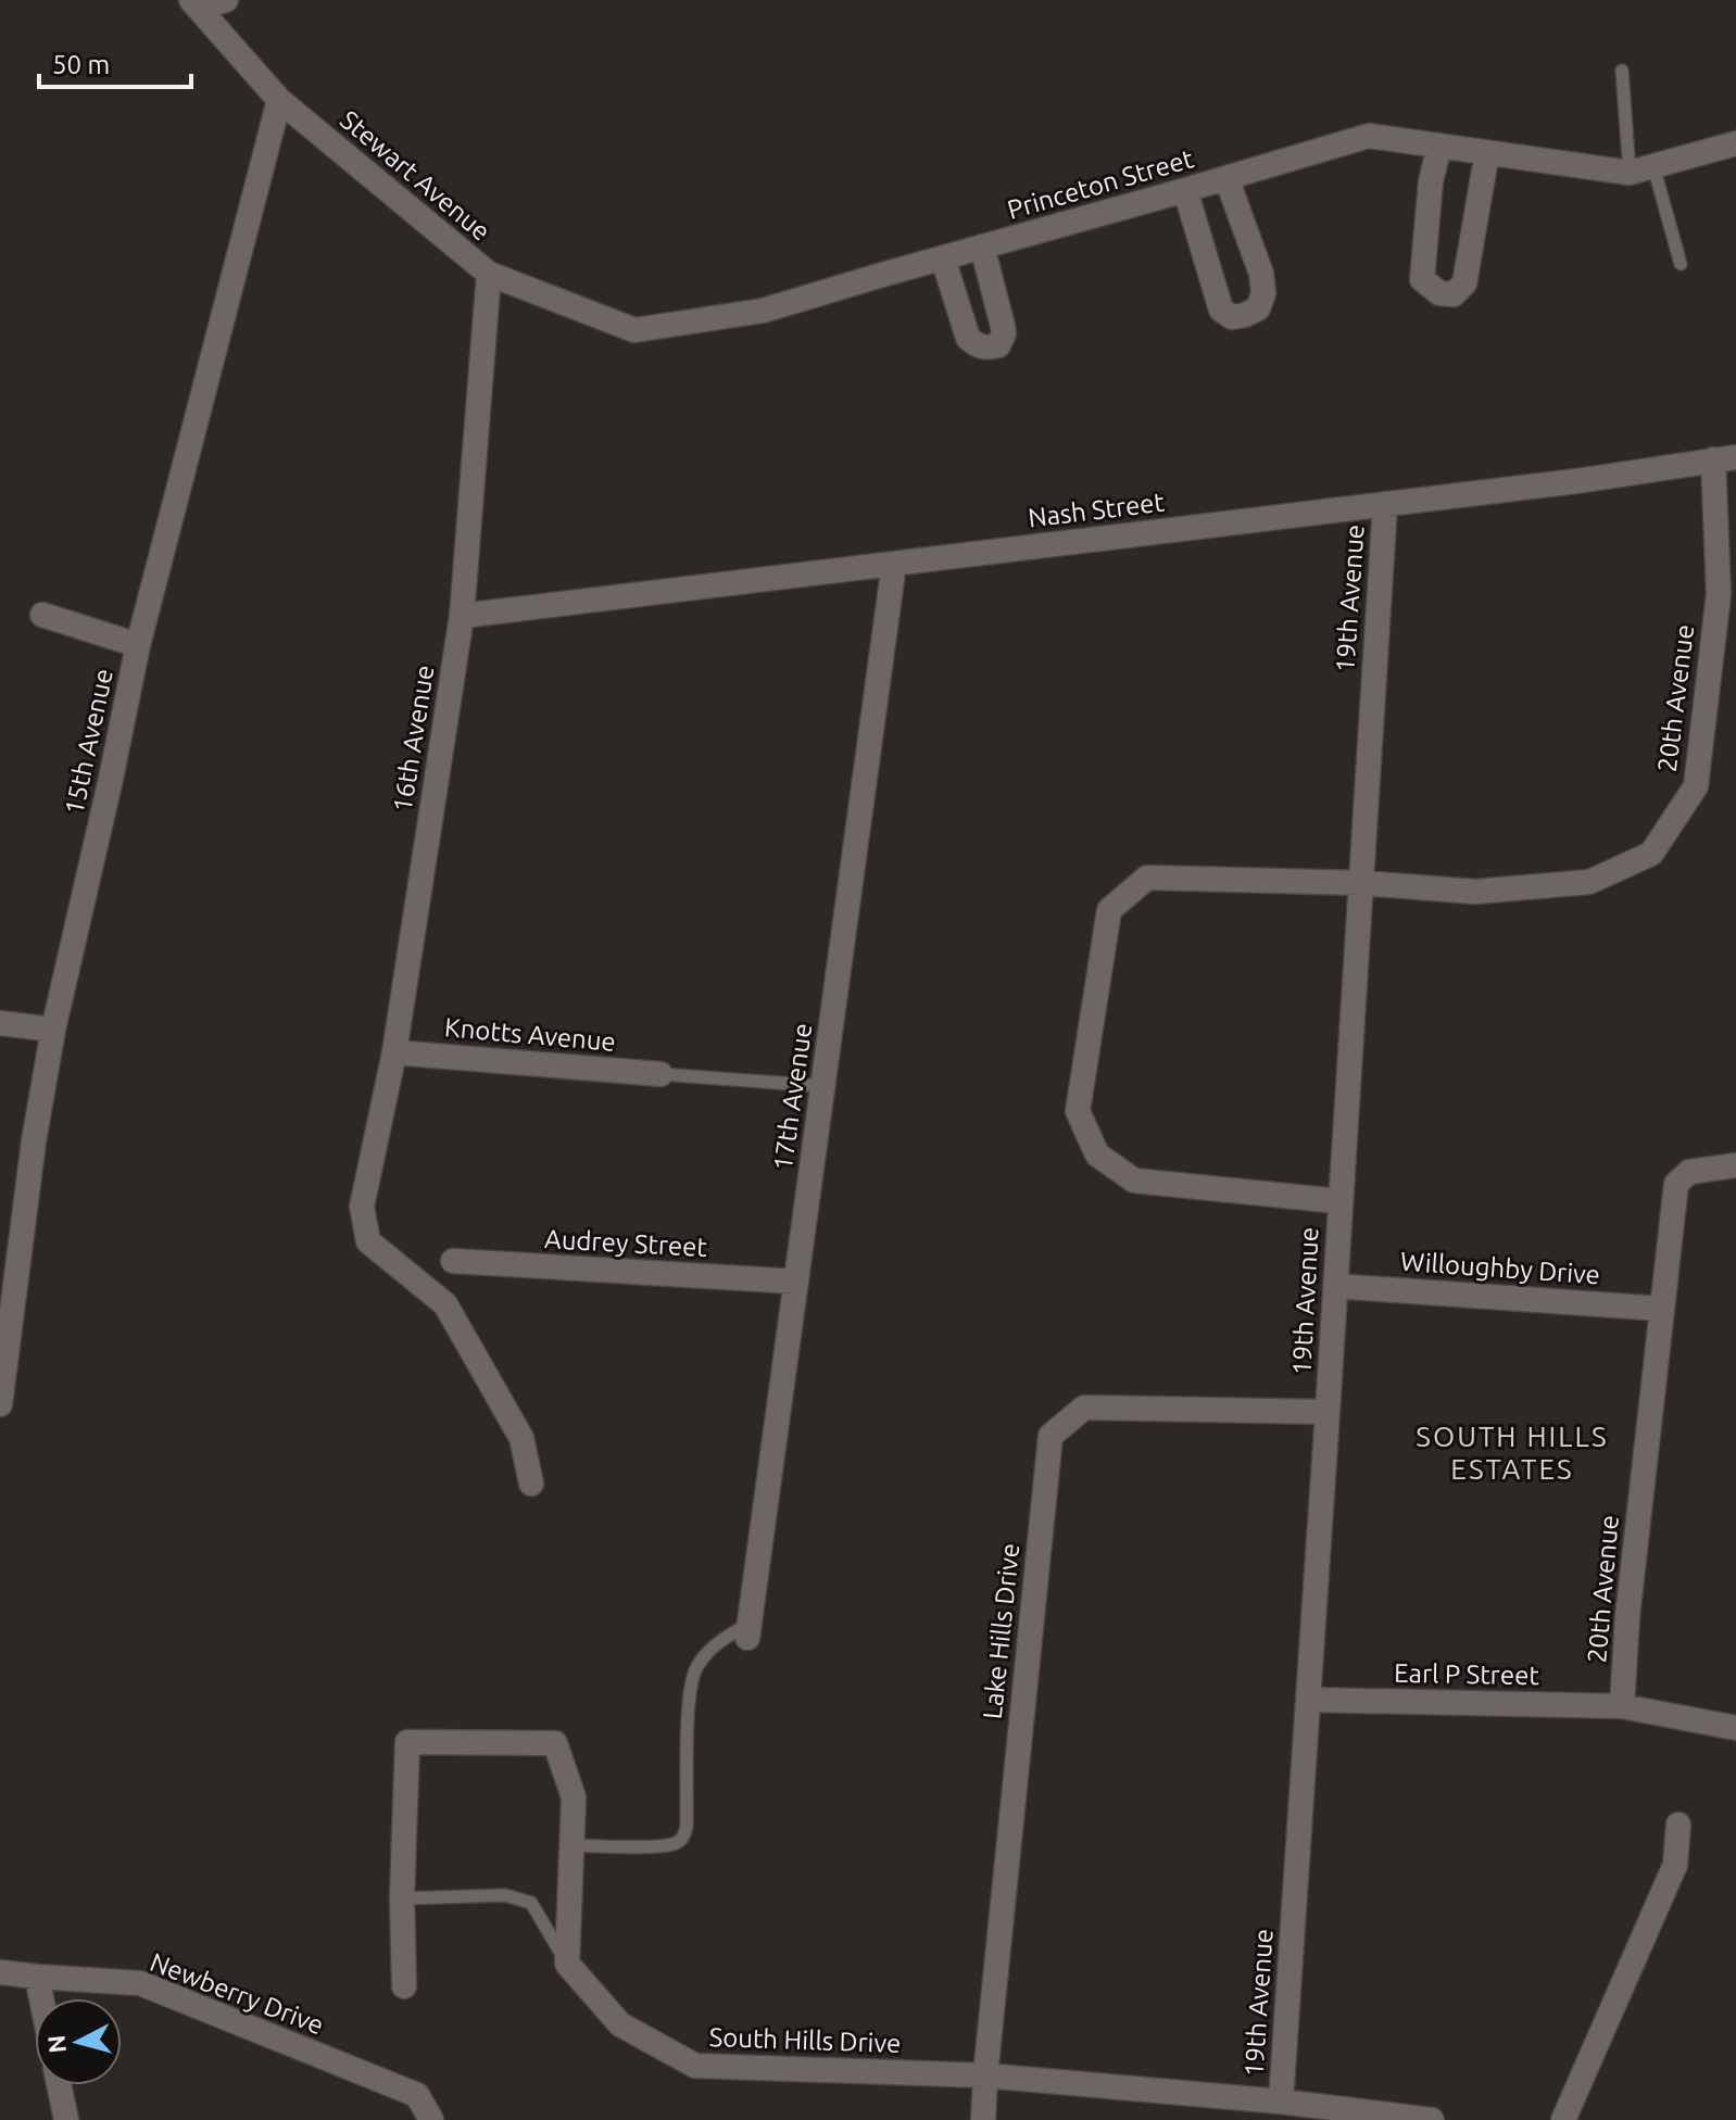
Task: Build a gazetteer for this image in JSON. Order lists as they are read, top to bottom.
{
  "streets": {
    "street": [
      "Stewart Avenue",
      "Princeton Street",
      "Nash Street",
      "19th Avenue",
      "20th Avenue",
      "16th Avenue",
      "15th Avenue",
      "Knotts Avenue",
      "17th Avenue",
      "Audrey Street",
      "Willoughby Drive",
      "Lake Hills Drive",
      "Earl P Street",
      "Newberry Drive",
      "South Hills Drive"
    ]
  },
  "crossings": [
    ["Stewart Avenue", "Princeton Street"],
    ["Stewart Avenue", "16th Avenue"],
    ["Stewart Avenue", "15th Avenue"],
    ["Princeton Street", "16th Avenue"],
    ["Nash Street", "19th Avenue"],
    ["Nash Street", "20th Avenue"],
    ["Nash Street", "16th Avenue"],
    ["Nash Street", "17th Avenue"],
    ["19th Avenue", "20th Avenue"],
    ["19th Avenue", "Willoughby Drive"],
    ["19th Avenue", "Lake Hills Drive"],
    ["19th Avenue", "Earl P Street"],
    ["19th Avenue", "South Hills Drive"],
    ["20th Avenue", "Willoughby Drive"],
    ["20th Avenue", "Earl P Street"],
    ["16th Avenue", "Knotts Avenue"],
    ["17th Avenue", "Audrey Street"],
    ["Lake Hills Drive", "South Hills Drive"]
  ],
  "districts": ["SOUTH HILLS ESTATES"],
  "scale_bar": "50 m",
  "north": "left"
}
